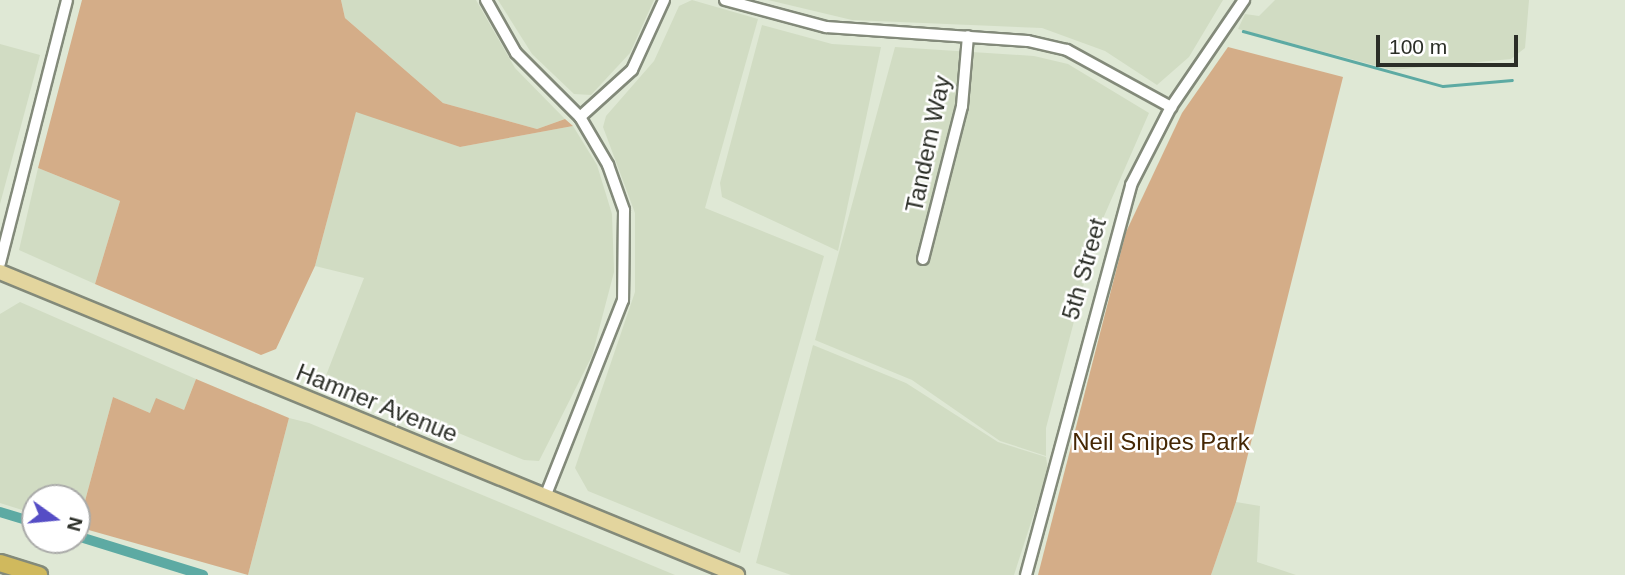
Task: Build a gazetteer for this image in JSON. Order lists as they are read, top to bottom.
{
  "streets": {
    "main road": ["Hamner Avenue"],
    "street": ["Tandem Way", "5th Street"]
  },
  "parks": ["Neil Snipes Park"],
  "scale_bar": "100 m",
  "north": "right"
}
